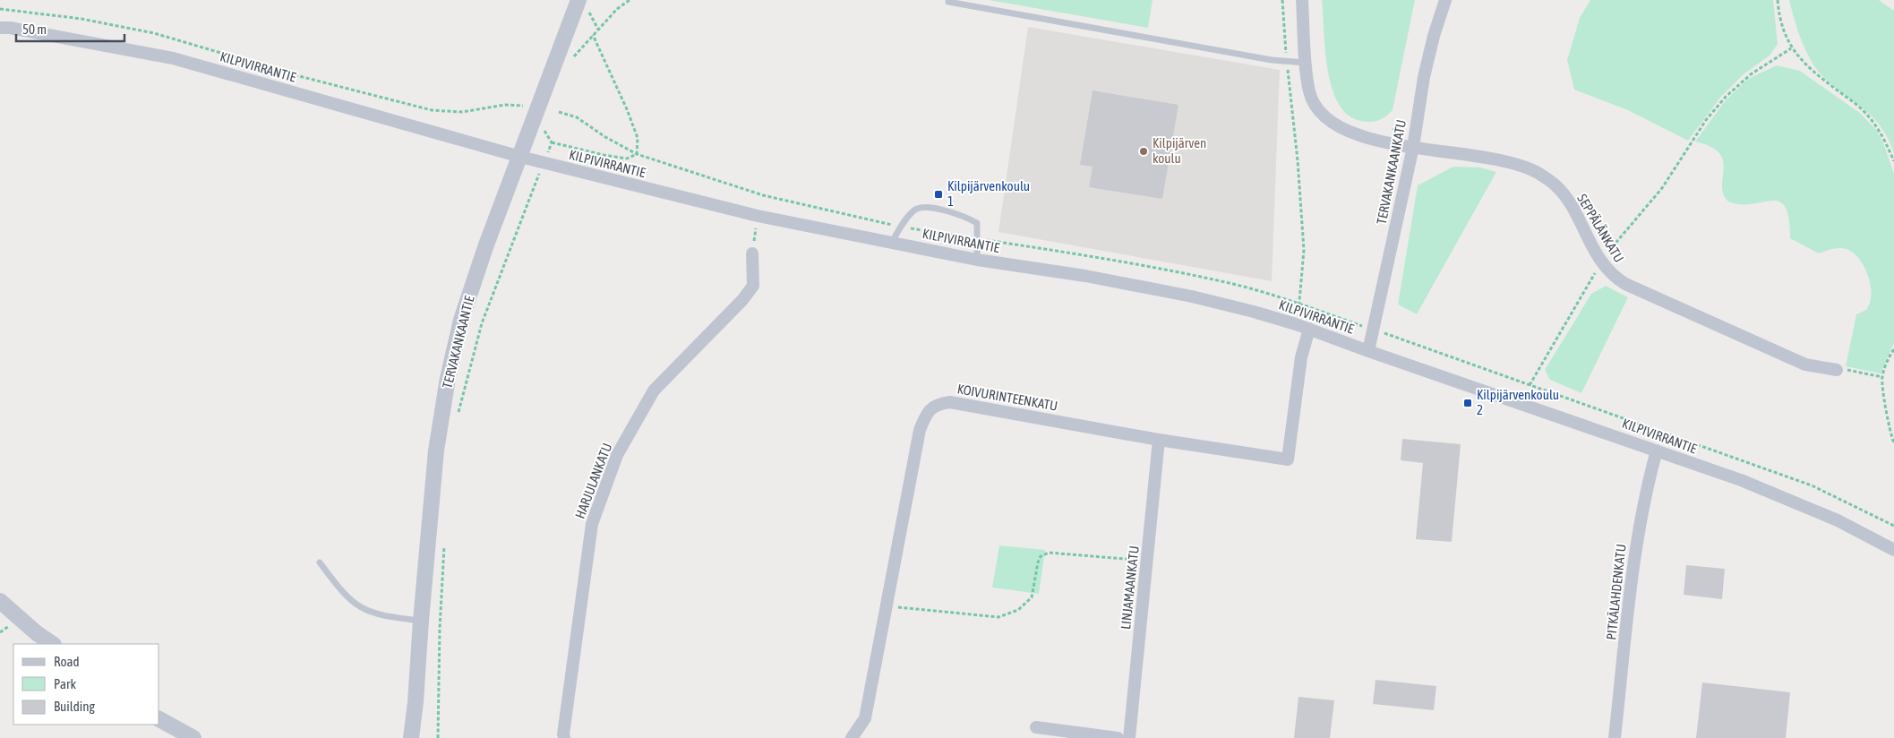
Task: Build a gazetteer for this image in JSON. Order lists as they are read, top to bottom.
{
  "streets": {
    "street": [
      "KILPIVIRRANTIE",
      "TERVAKANKAANKATU",
      "SEPPÄLÄNKATU",
      "TERVAKANKAANTIE",
      "KOIVURINTEENKATU",
      "HARJULANKATU",
      "LINJAMAANKATU",
      "PITKÄLAHDENKATU"
    ]
  },
  "crossings": [
    ["KILPIVIRRANTIE", "TERVAKANKAANKATU"],
    ["KILPIVIRRANTIE", "TERVAKANKAANTIE"],
    ["KILPIVIRRANTIE", "KOIVURINTEENKATU"],
    ["KILPIVIRRANTIE", "PITKÄLAHDENKATU"],
    ["TERVAKANKAANKATU", "SEPPÄLÄNKATU"],
    ["KOIVURINTEENKATU", "LINJAMAANKATU"]
  ],
  "places": {
    "other": ["Kilpijärven koulu"],
    "transit": ["Kilpijärvenkoulu 1", "Kilpijärvenkoulu 2"]
  },
  "legend": ["Road", "Park", "Building"],
  "scale_bar": "50 m"
}
